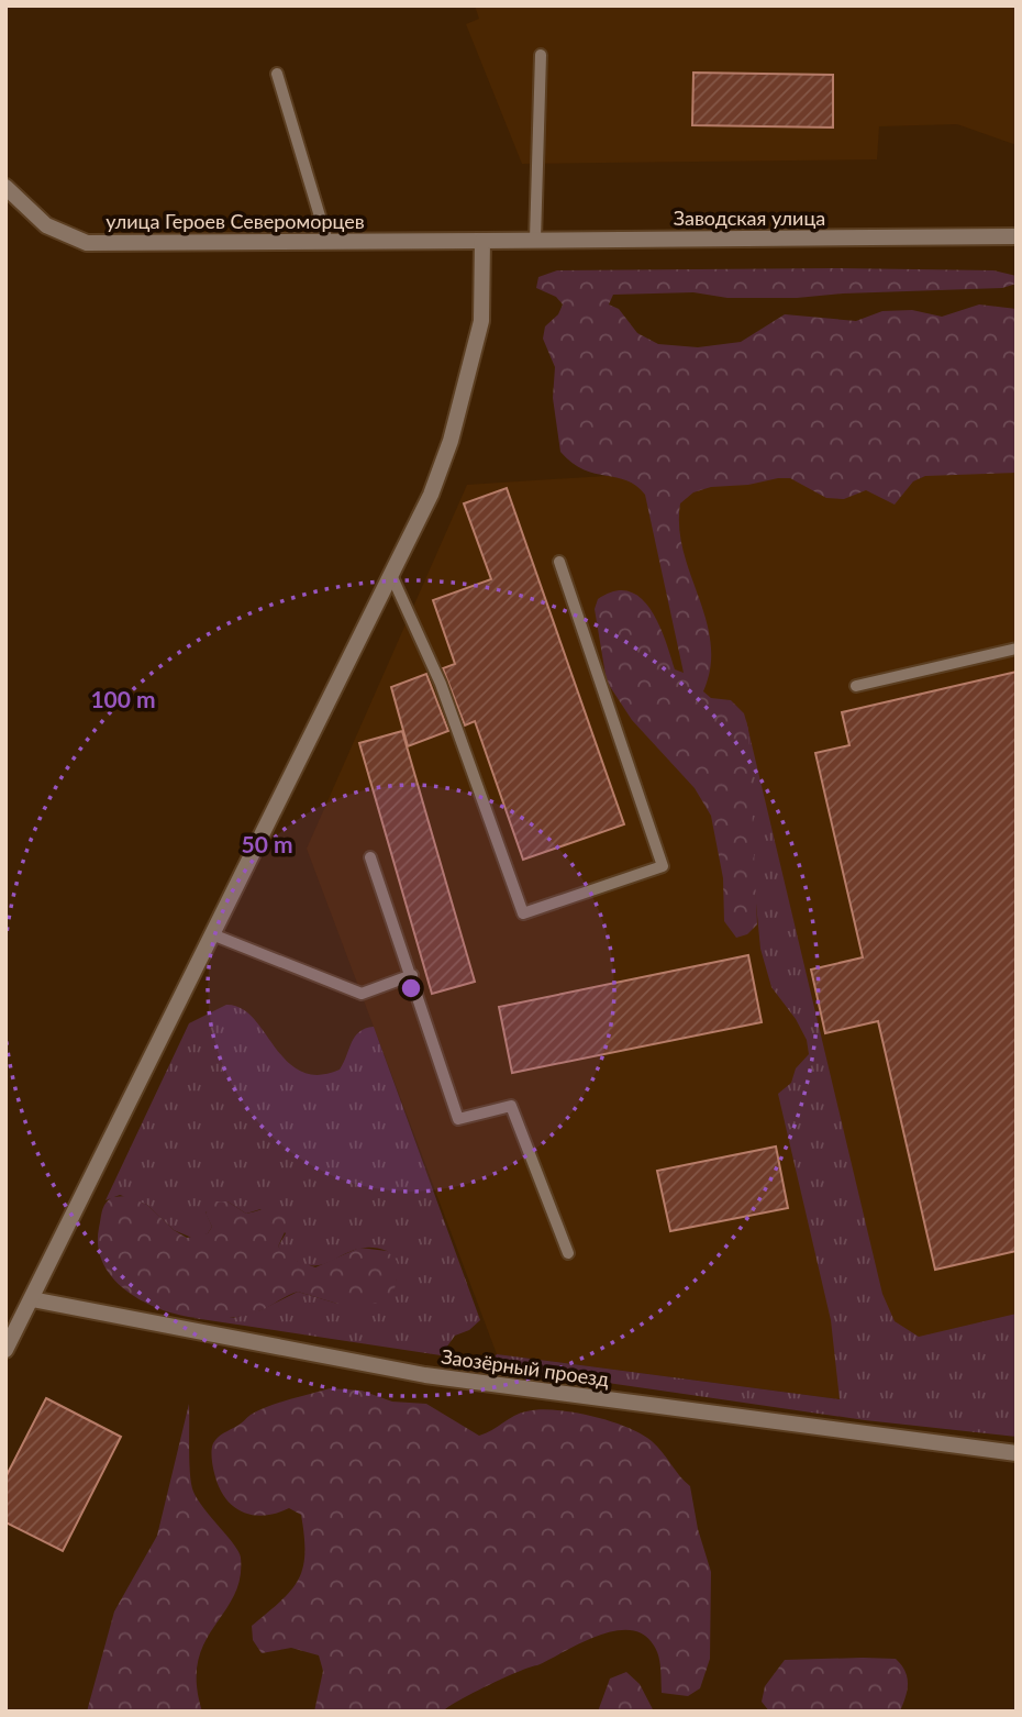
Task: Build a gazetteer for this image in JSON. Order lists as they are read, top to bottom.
{
  "streets": {
    "street": ["Заводская улица", "улица Героев Североморцев", "Заозёрный проезд"]
  },
  "crossings": [
    ["Заводская улица", "улица Героев Североморцев"]
  ],
  "rings": ["100 m", "50 m"]
}
